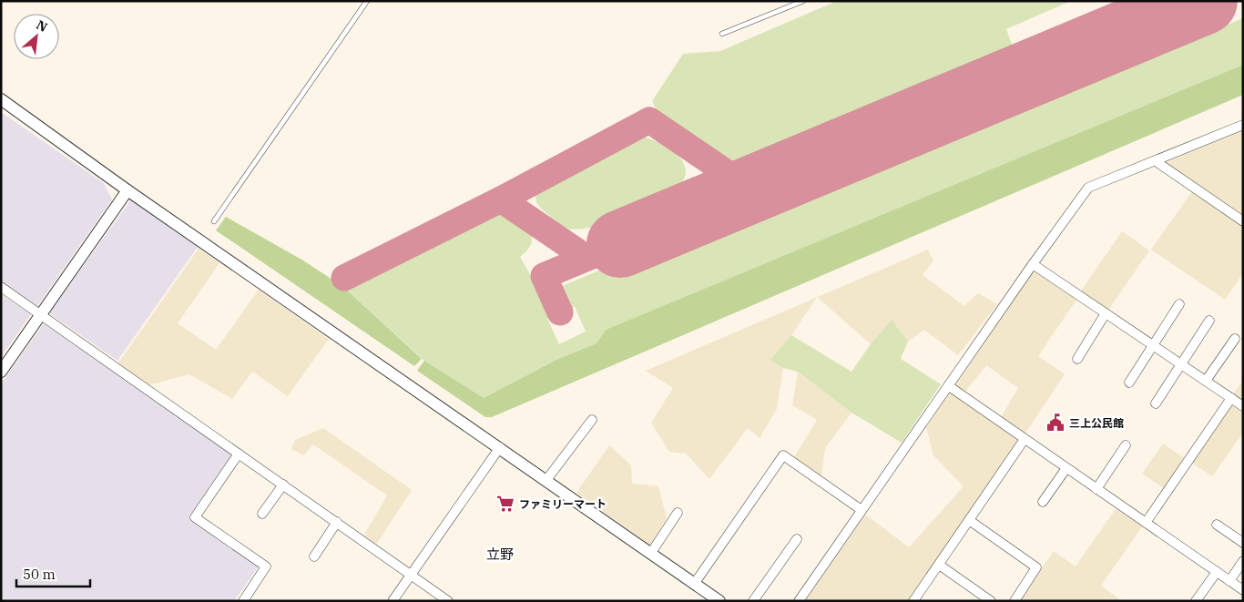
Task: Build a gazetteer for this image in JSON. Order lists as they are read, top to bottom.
{
  "districts": ["立野"],
  "places": {
    "public building": ["三上公民館"],
    "supermarket": ["ファミリーマート"]
  },
  "scale_bar": "50 m",
  "north": "top right"
}
